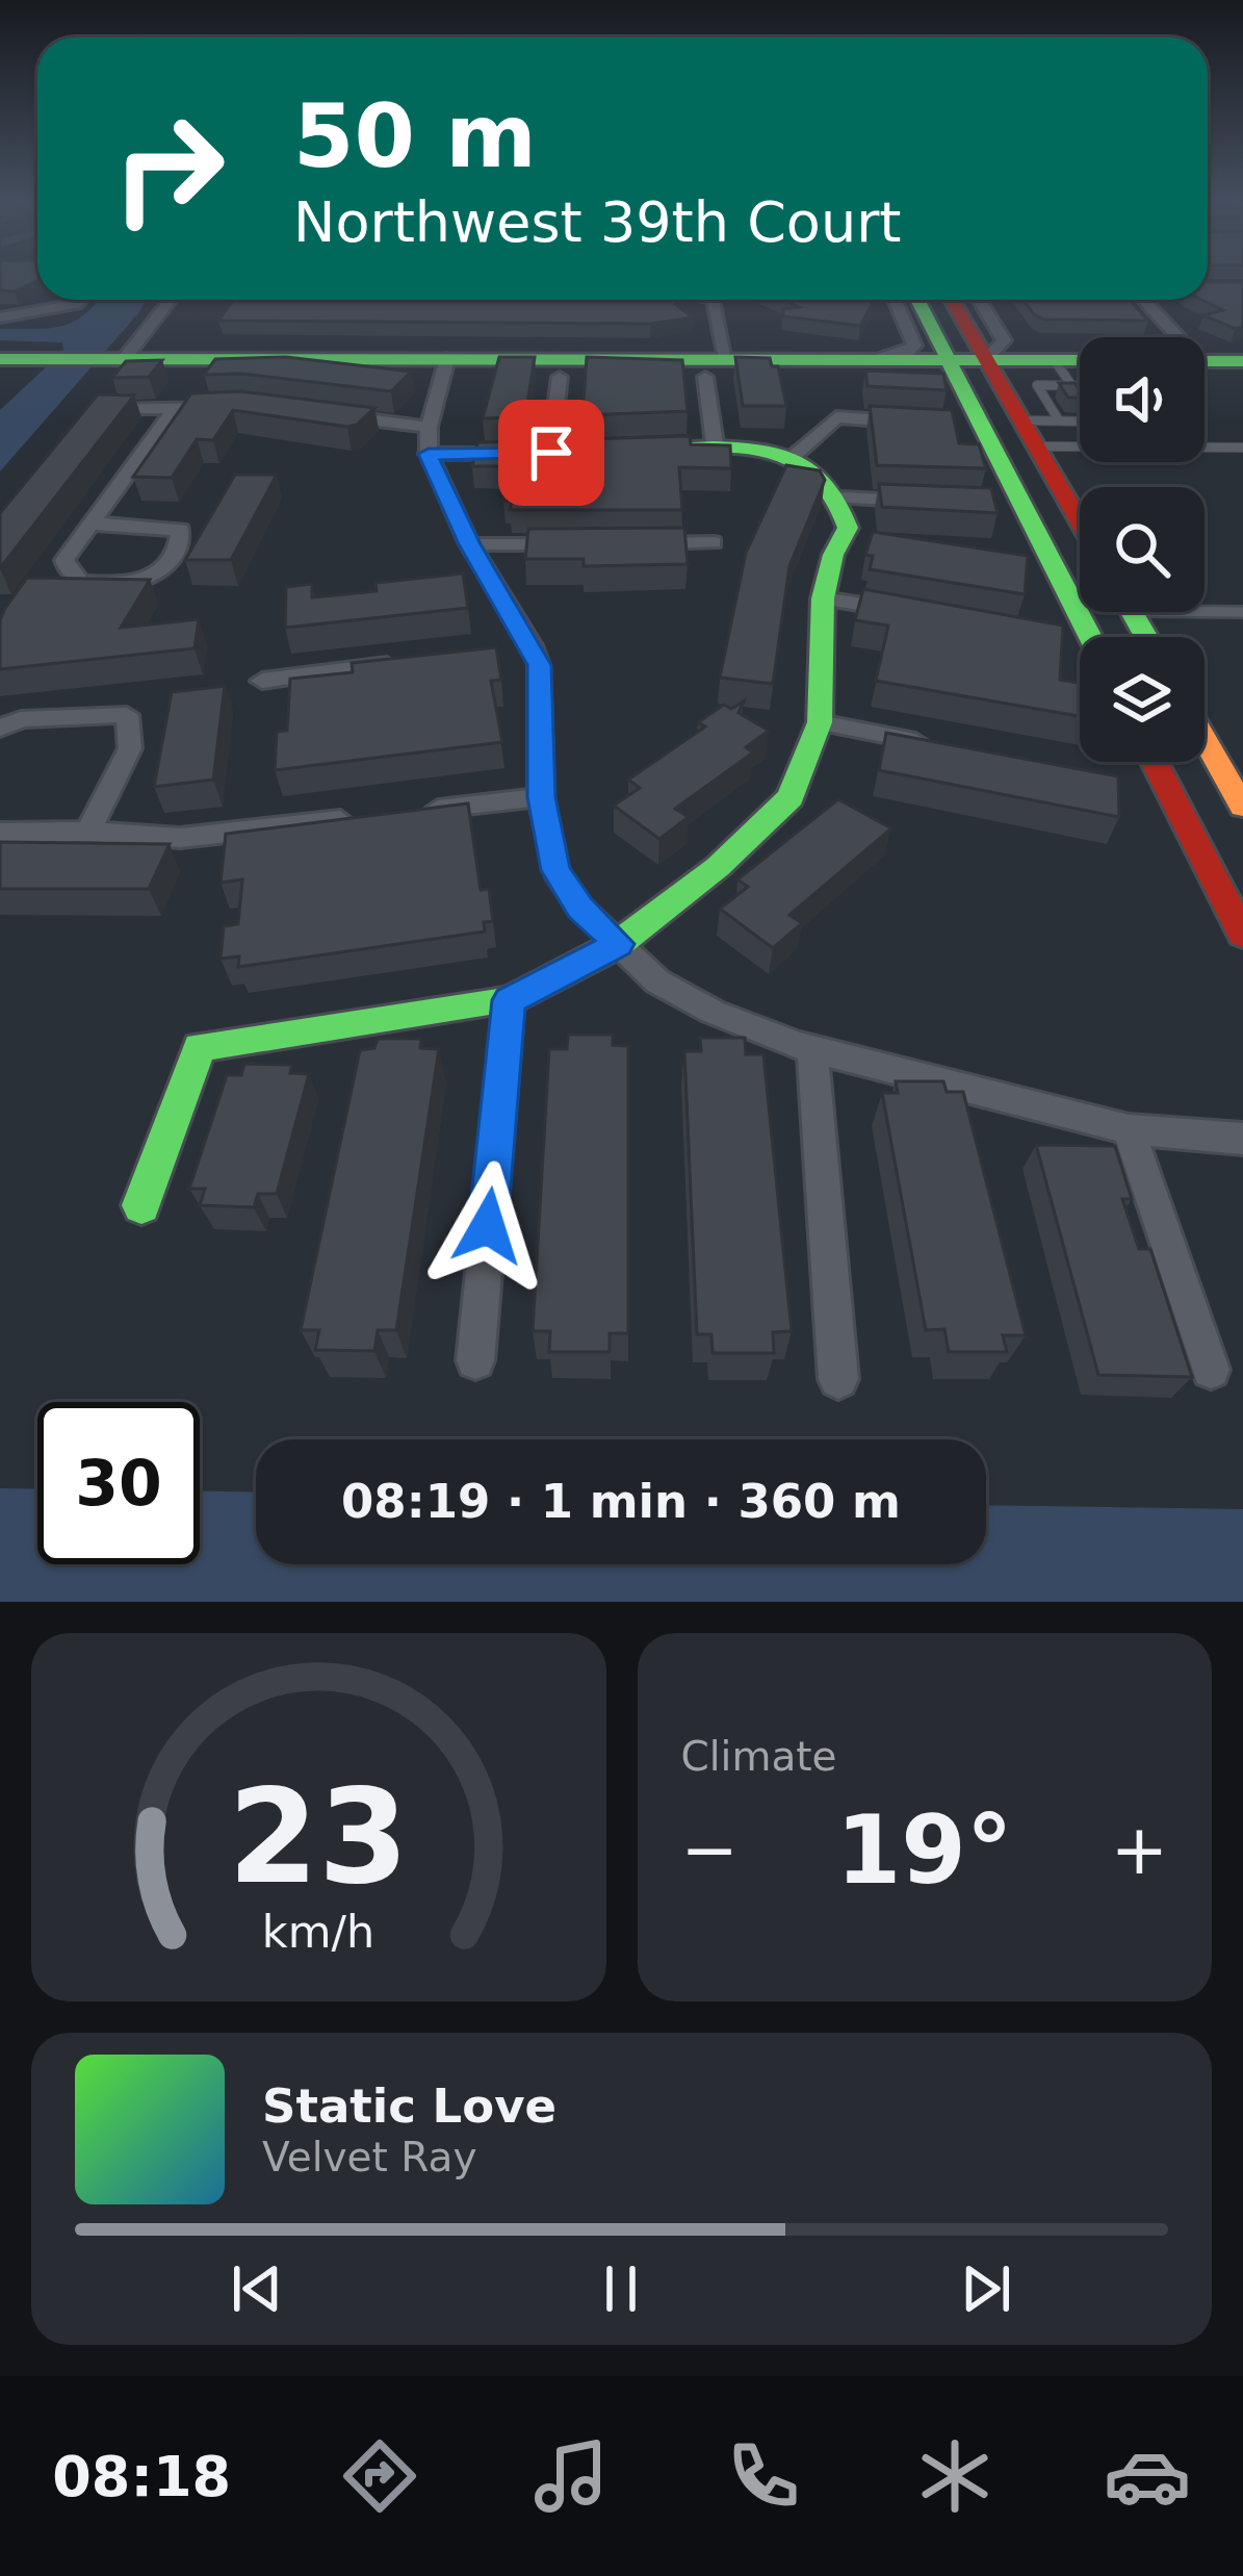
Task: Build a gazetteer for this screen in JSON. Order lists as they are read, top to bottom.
{
  "page": {
    "turn": ["50 m", "Northwest 39th Court"],
    "limit": "30",
    "trip": "08:19 · 1 min · 360 m",
    "tile": "Climate",
    "heat": ["−", "19°", "+"],
    "song": ["Static Love", "Velvet Ray"],
    "tabs": "08:18",
    "gauge": ["23", "km/h"]
  }
}
